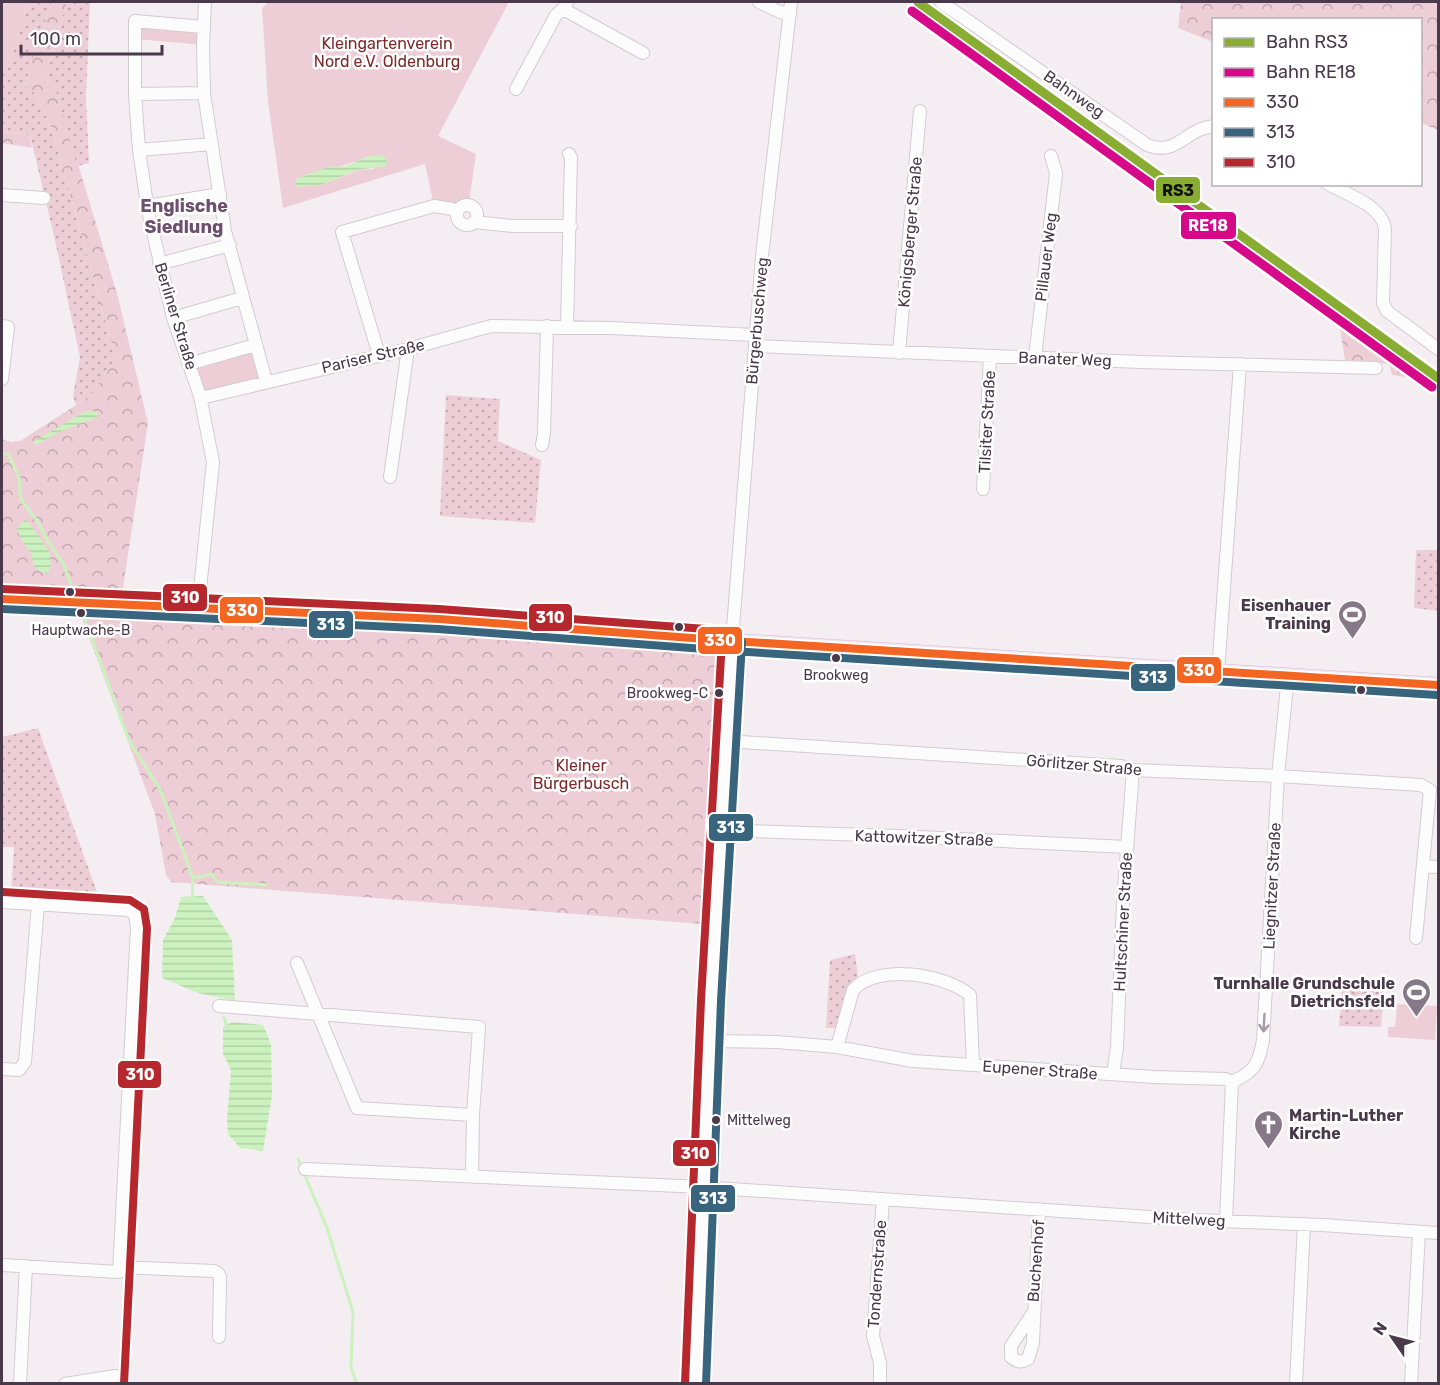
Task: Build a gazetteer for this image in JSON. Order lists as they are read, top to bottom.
{
  "streets": {
    "street": [
      "Bahnweg",
      "Königsberger Straße",
      "Pillauer Weg",
      "Berliner Straße",
      "Bürgerbuschweg",
      "Pariser Straße",
      "Banater Weg",
      "Tilsiter Straße",
      "Görlitzer Straße",
      "Kattowitzer Straße",
      "Liegnitzer Straße",
      "Hultschiner Straße",
      "Eupener Straße",
      "Mittelweg",
      "Buchenhof",
      "Tondernstraße"
    ]
  },
  "crossings": [
    ["Königsberger Straße", "Banater Weg"],
    ["Pillauer Weg", "Banater Weg"],
    ["Berliner Straße", "Pariser Straße"],
    ["Bürgerbuschweg", "Pariser Straße"],
    ["Bürgerbuschweg", "Banater Weg"],
    ["Pariser Straße", "Banater Weg"],
    ["Banater Weg", "Tilsiter Straße"],
    ["Görlitzer Straße", "Liegnitzer Straße"],
    ["Görlitzer Straße", "Hultschiner Straße"],
    ["Kattowitzer Straße", "Hultschiner Straße"],
    ["Liegnitzer Straße", "Eupener Straße"],
    ["Hultschiner Straße", "Eupener Straße"],
    ["Mittelweg", "Buchenhof"],
    ["Mittelweg", "Tondernstraße"]
  ],
  "one_way": ["Liegnitzer Straße"],
  "districts": ["Englische Siedlung"],
  "parks": ["Kleingartenverein Nord e.V. Oldenburg", "Kleiner Bürgerbusch"],
  "places": {
    "other": [
      "Hauptwache-B",
      "Brookweg",
      "Brookweg-C",
      "Mittelweg"
    ],
    "sports": ["Eisenhauer Training", "Turnhalle Grundschule Dietrichsfeld"],
    "church": ["Martin-Luther Kirche"]
  },
  "lines": [
    "rail line RS3",
    "rail line RE18",
    "transit line 310",
    "transit line 330",
    "transit line 313"
  ],
  "legend": [
    "Bahn RS3",
    "Bahn RE18",
    "330",
    "313",
    "310"
  ],
  "scale_bar": "100 m",
  "north": "top left"
}
